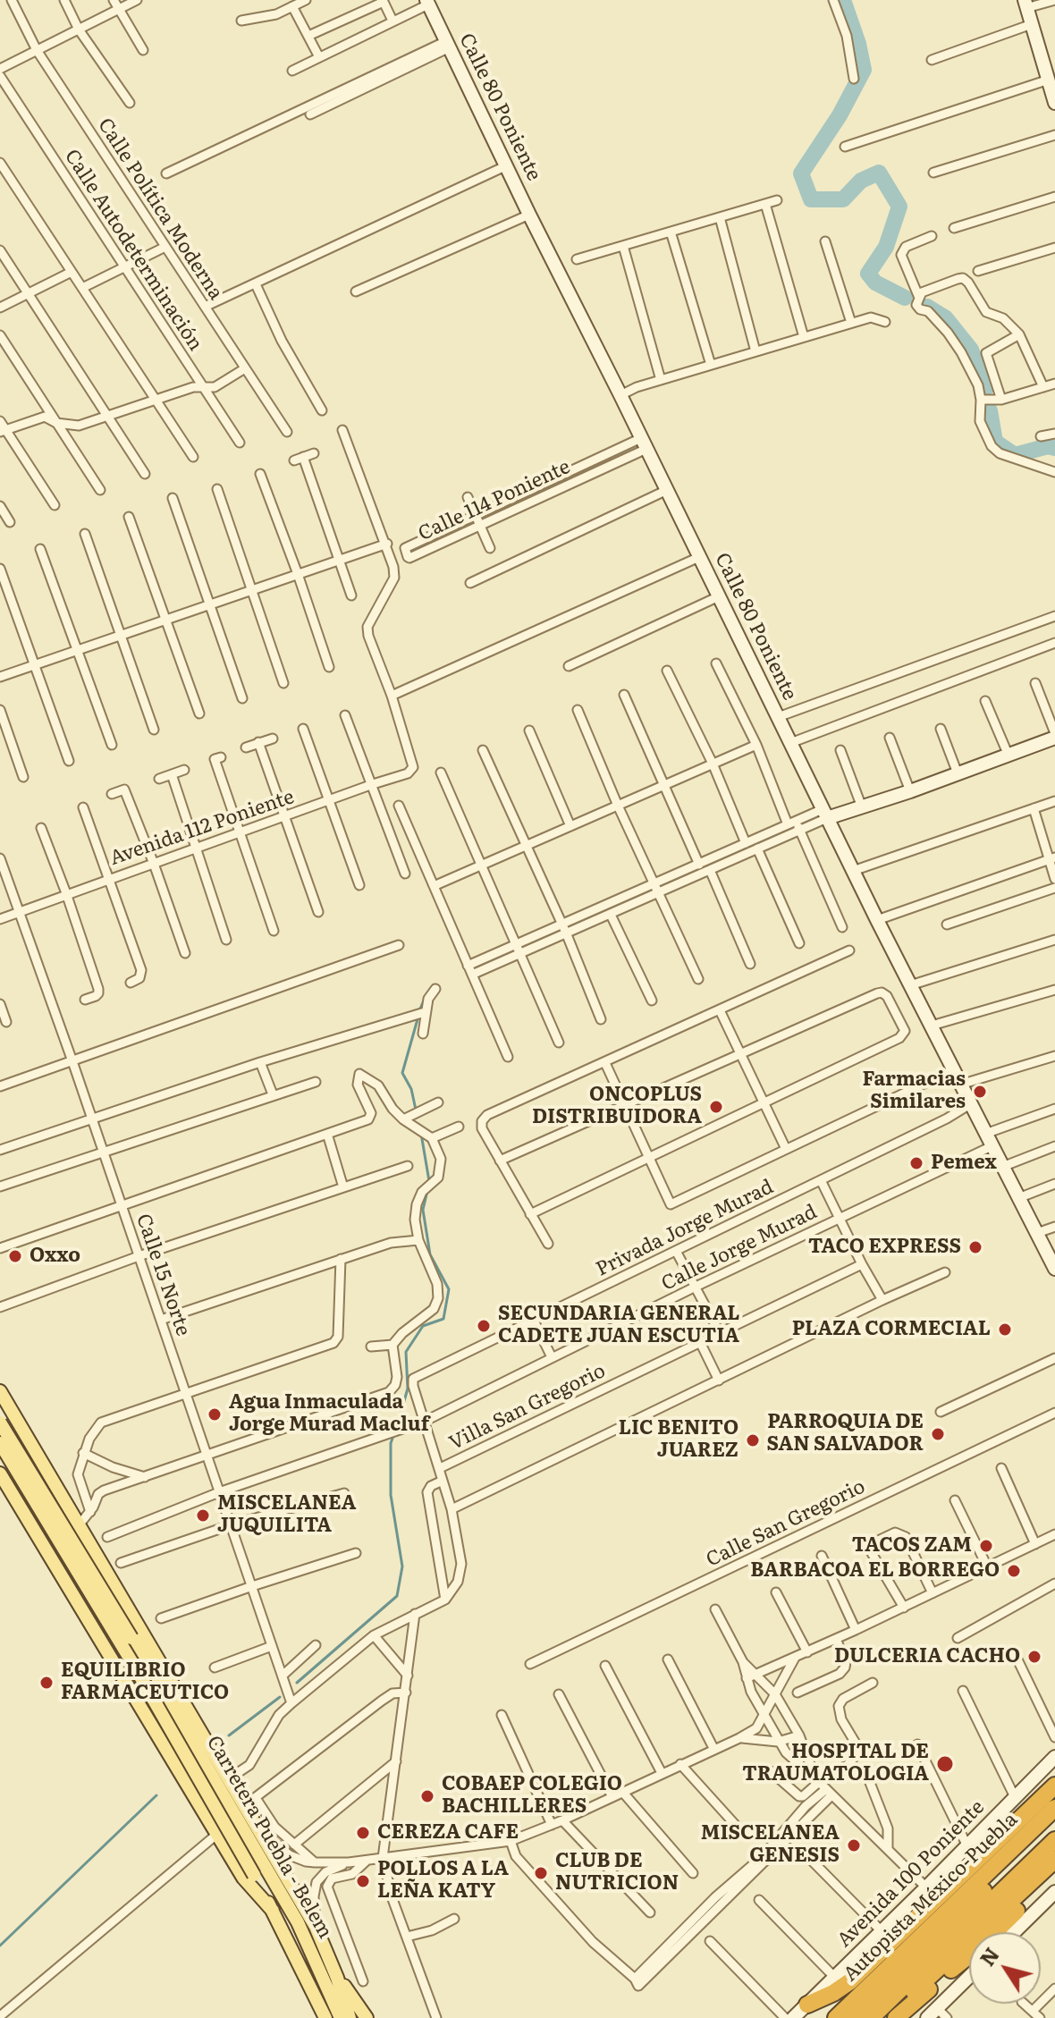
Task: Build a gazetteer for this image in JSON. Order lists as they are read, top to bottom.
{
  "streets": {
    "highway": ["Autopista México-Puebla"],
    "main road": ["Carretera Puebla - Belem"],
    "street": [
      "Calle 80 Poniente",
      "Calle Política Moderna",
      "Calle Autodeterminación",
      "Calle 114 Poniente",
      "Avenida 112 Poniente",
      "Privada Jorge Murad",
      "Calle Jorge Murad",
      "Calle 15 Norte",
      "Villa San Gregorio",
      "Calle San Gregorio",
      "Avenida 100 Poniente"
    ]
  },
  "crossings": [
    ["Calle 80 Poniente", "Calle 114 Poniente"],
    ["Calle 80 Poniente", "Privada Jorge Murad"],
    ["Calle 80 Poniente", "Calle Jorge Murad"],
    ["Avenida 112 Poniente", "Calle 15 Norte"],
    ["Privada Jorge Murad", "Calle Jorge Murad"],
    ["Calle Jorge Murad", "Calle 15 Norte"]
  ],
  "places": [
    "Farmacias Similares",
    "ONCOPLUS DISTRIBUIDORA",
    "Pemex",
    "TACO EXPRESS",
    "Oxxo",
    "SECUNDARIA GENERAL CADETE JUAN ESCUTIA",
    "PLAZA CORMECIAL",
    "Agua Inmaculada Jorge Murad Macluf",
    "PARROQUIA DE SAN SALVADOR",
    "LIC BENITO JUAREZ",
    "MISCELANEA JUQUILITA",
    "TACOS ZAM",
    "BARBACOA EL BORREGO",
    "DULCERIA CACHO",
    "EQUILIBRIO FARMACEUTICO",
    "HOSPITAL DE TRAUMATOLOGIA",
    "COBAEP COLEGIO BACHILLERES",
    "CEREZA CAFE",
    "MISCELANEA GENESIS",
    "CLUB DE NUTRICION",
    "POLLOS A LA LEÑA KATY"
  ],
  "north": "top left"
}
